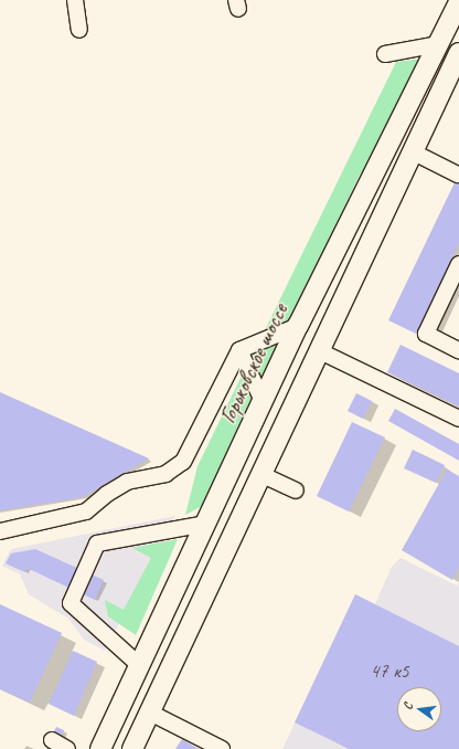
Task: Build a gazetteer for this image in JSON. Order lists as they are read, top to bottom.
{
  "streets": {
    "main road": ["Горьковское шоссе"]
  },
  "house_numbers": ["47 к5"],
  "north": "left"
}
